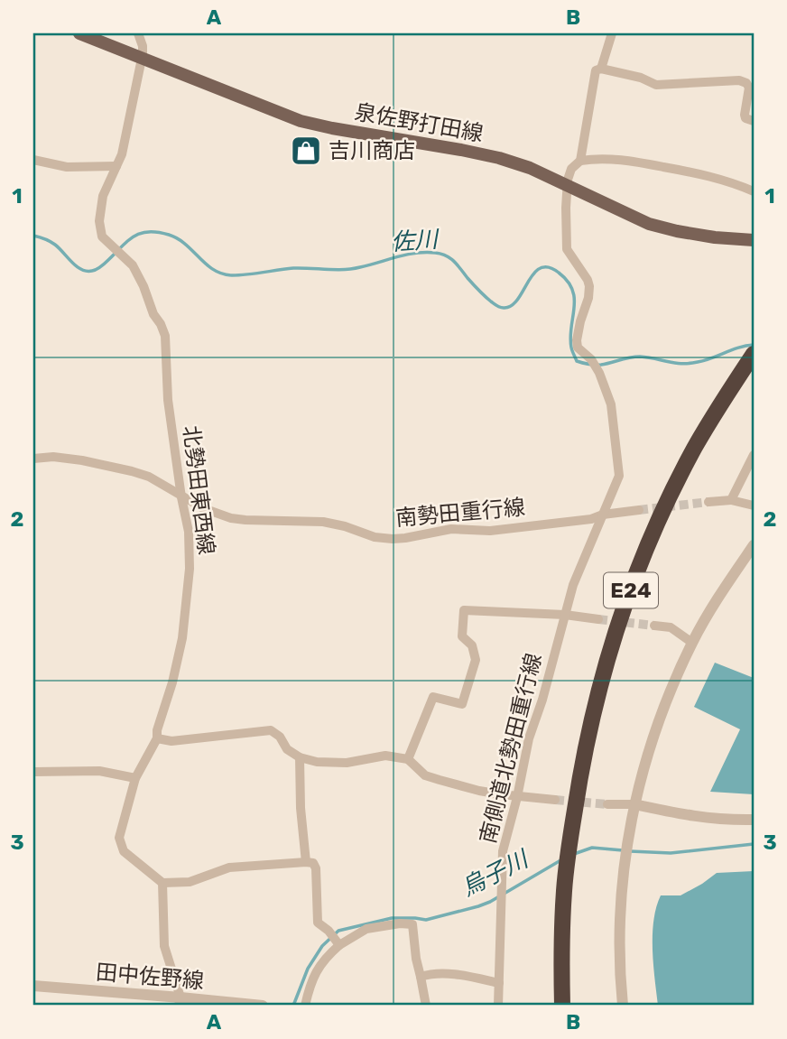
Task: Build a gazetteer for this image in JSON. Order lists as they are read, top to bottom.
{
  "streets": {
    "highway": ["E24"],
    "main road": ["泉佐野打田線"],
    "street": [
      "北勢田東西線",
      "南勢田重行線",
      "南側道北勢田重行線",
      "田中佐野線"
    ]
  },
  "crossings": [
    ["泉佐野打田線", "北勢田東西線"],
    ["泉佐野打田線", "南側道北勢田重行線"],
    ["北勢田東西線", "南勢田重行線"],
    ["南勢田重行線", "南側道北勢田重行線"]
  ],
  "water": ["佐川", "烏子川"],
  "places": {
    "shop": ["吉川商店"]
  },
  "grid": {
    "columns": ["A", "B"],
    "rows": ["1", "2", "3"]
  }
}
